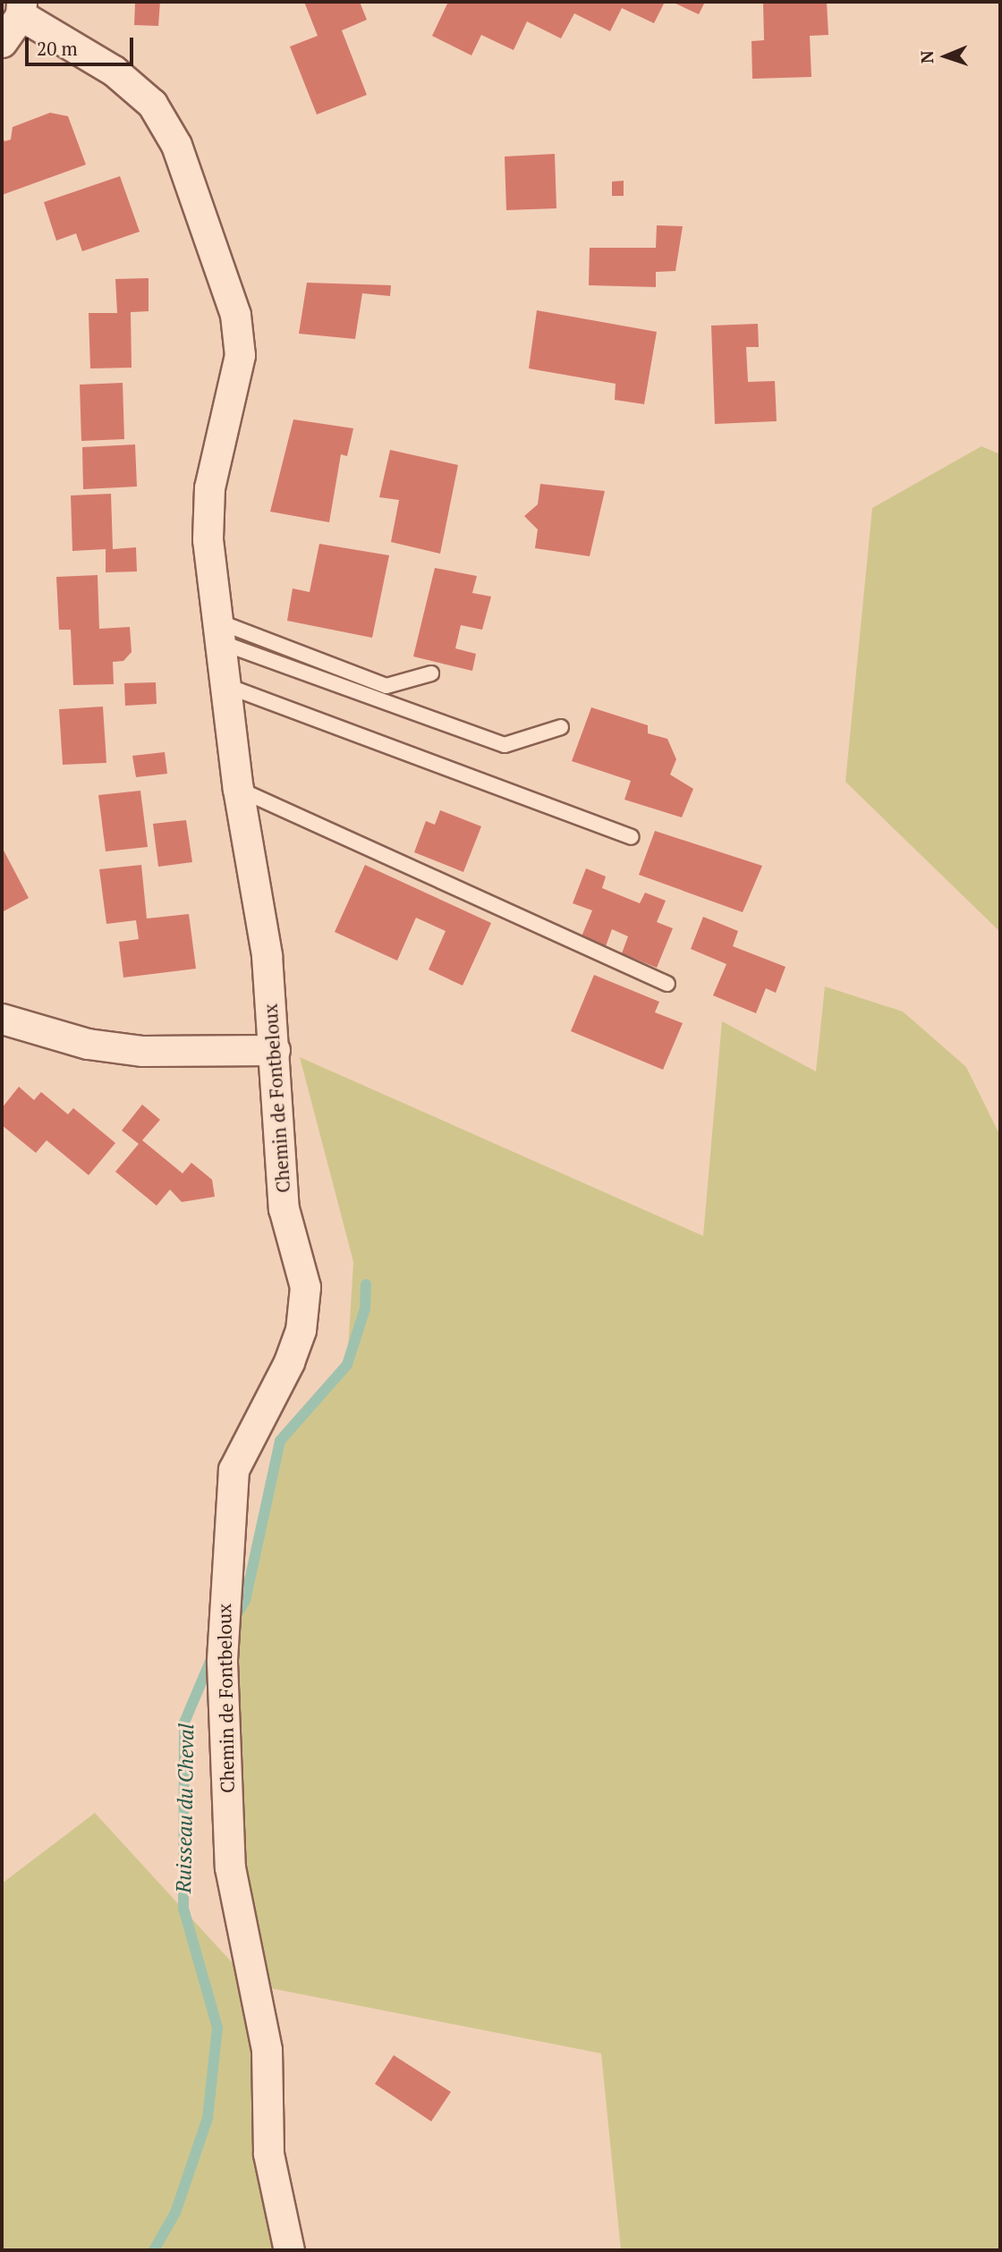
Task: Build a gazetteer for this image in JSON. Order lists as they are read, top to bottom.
{
  "streets": {
    "street": ["Chemin de Fontbeloux"]
  },
  "water": ["Ruisseau du Cheval"],
  "scale_bar": "20 m",
  "north": "left"
}
